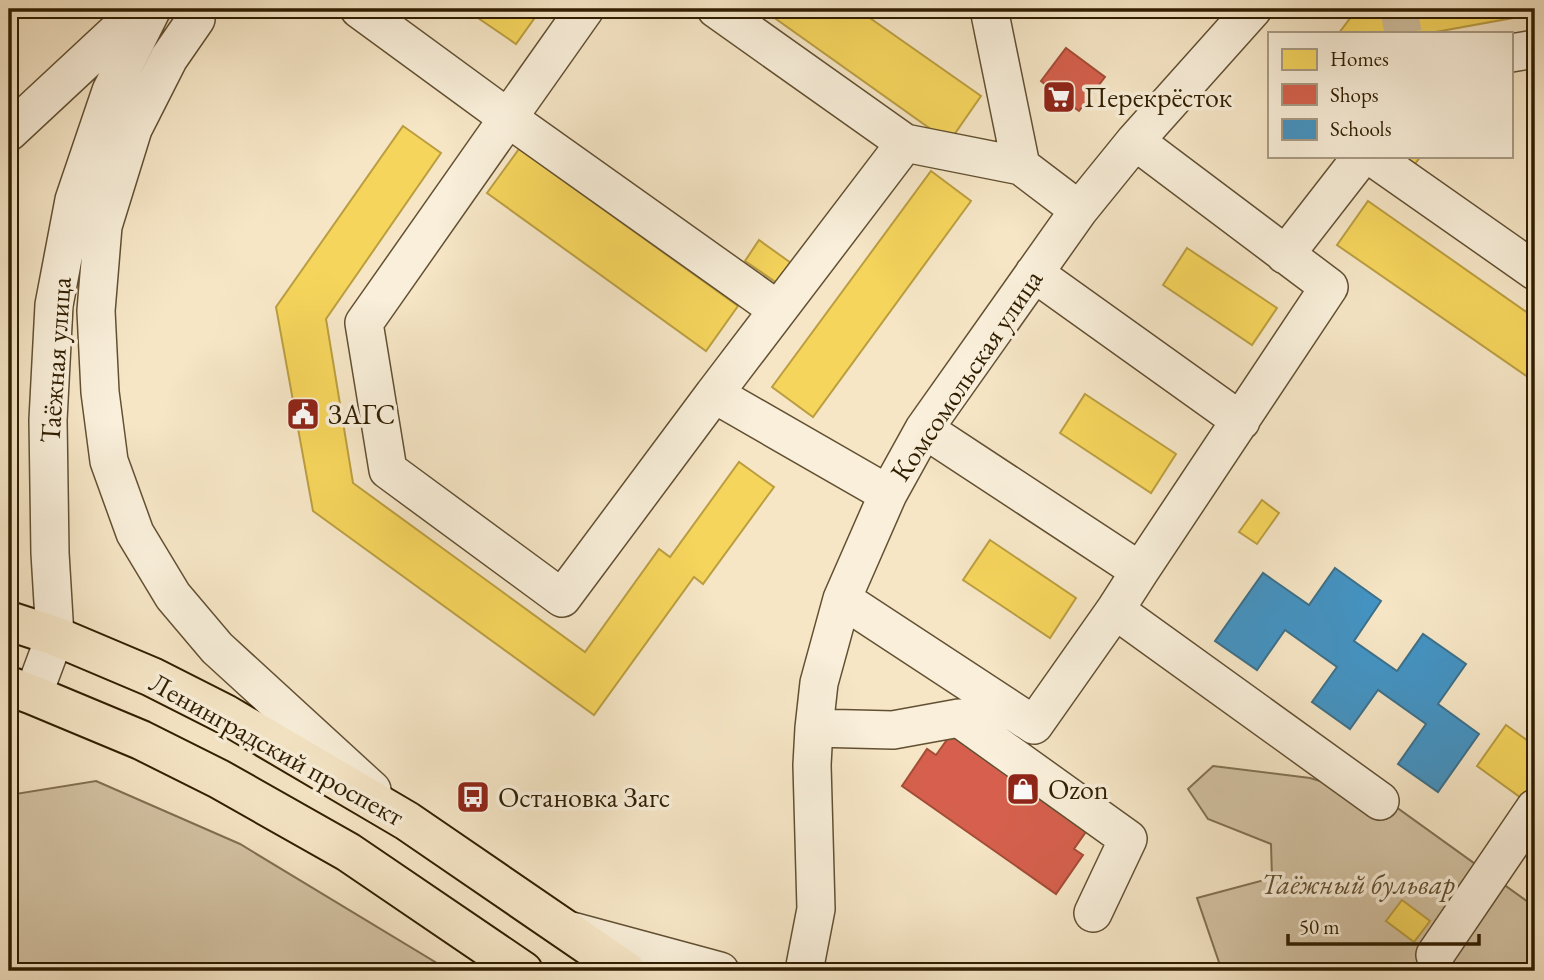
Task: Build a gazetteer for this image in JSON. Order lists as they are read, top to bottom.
{
  "streets": {
    "main road": ["Ленинградский проспект"],
    "street": ["Таёжная улица", "Комсомольская улица"]
  },
  "crossings": [
    ["Таёжная улица", "Ленинградский проспект"]
  ],
  "parks": ["Таёжный бульвар"],
  "places": {
    "supermarket": ["Перекрёсток"],
    "public building": ["ЗАГС"],
    "shop": ["Ozon"],
    "bus stop": ["Остановка Загс"]
  },
  "legend": ["Homes", "Shops", "Schools"],
  "scale_bar": "50 m"
}
